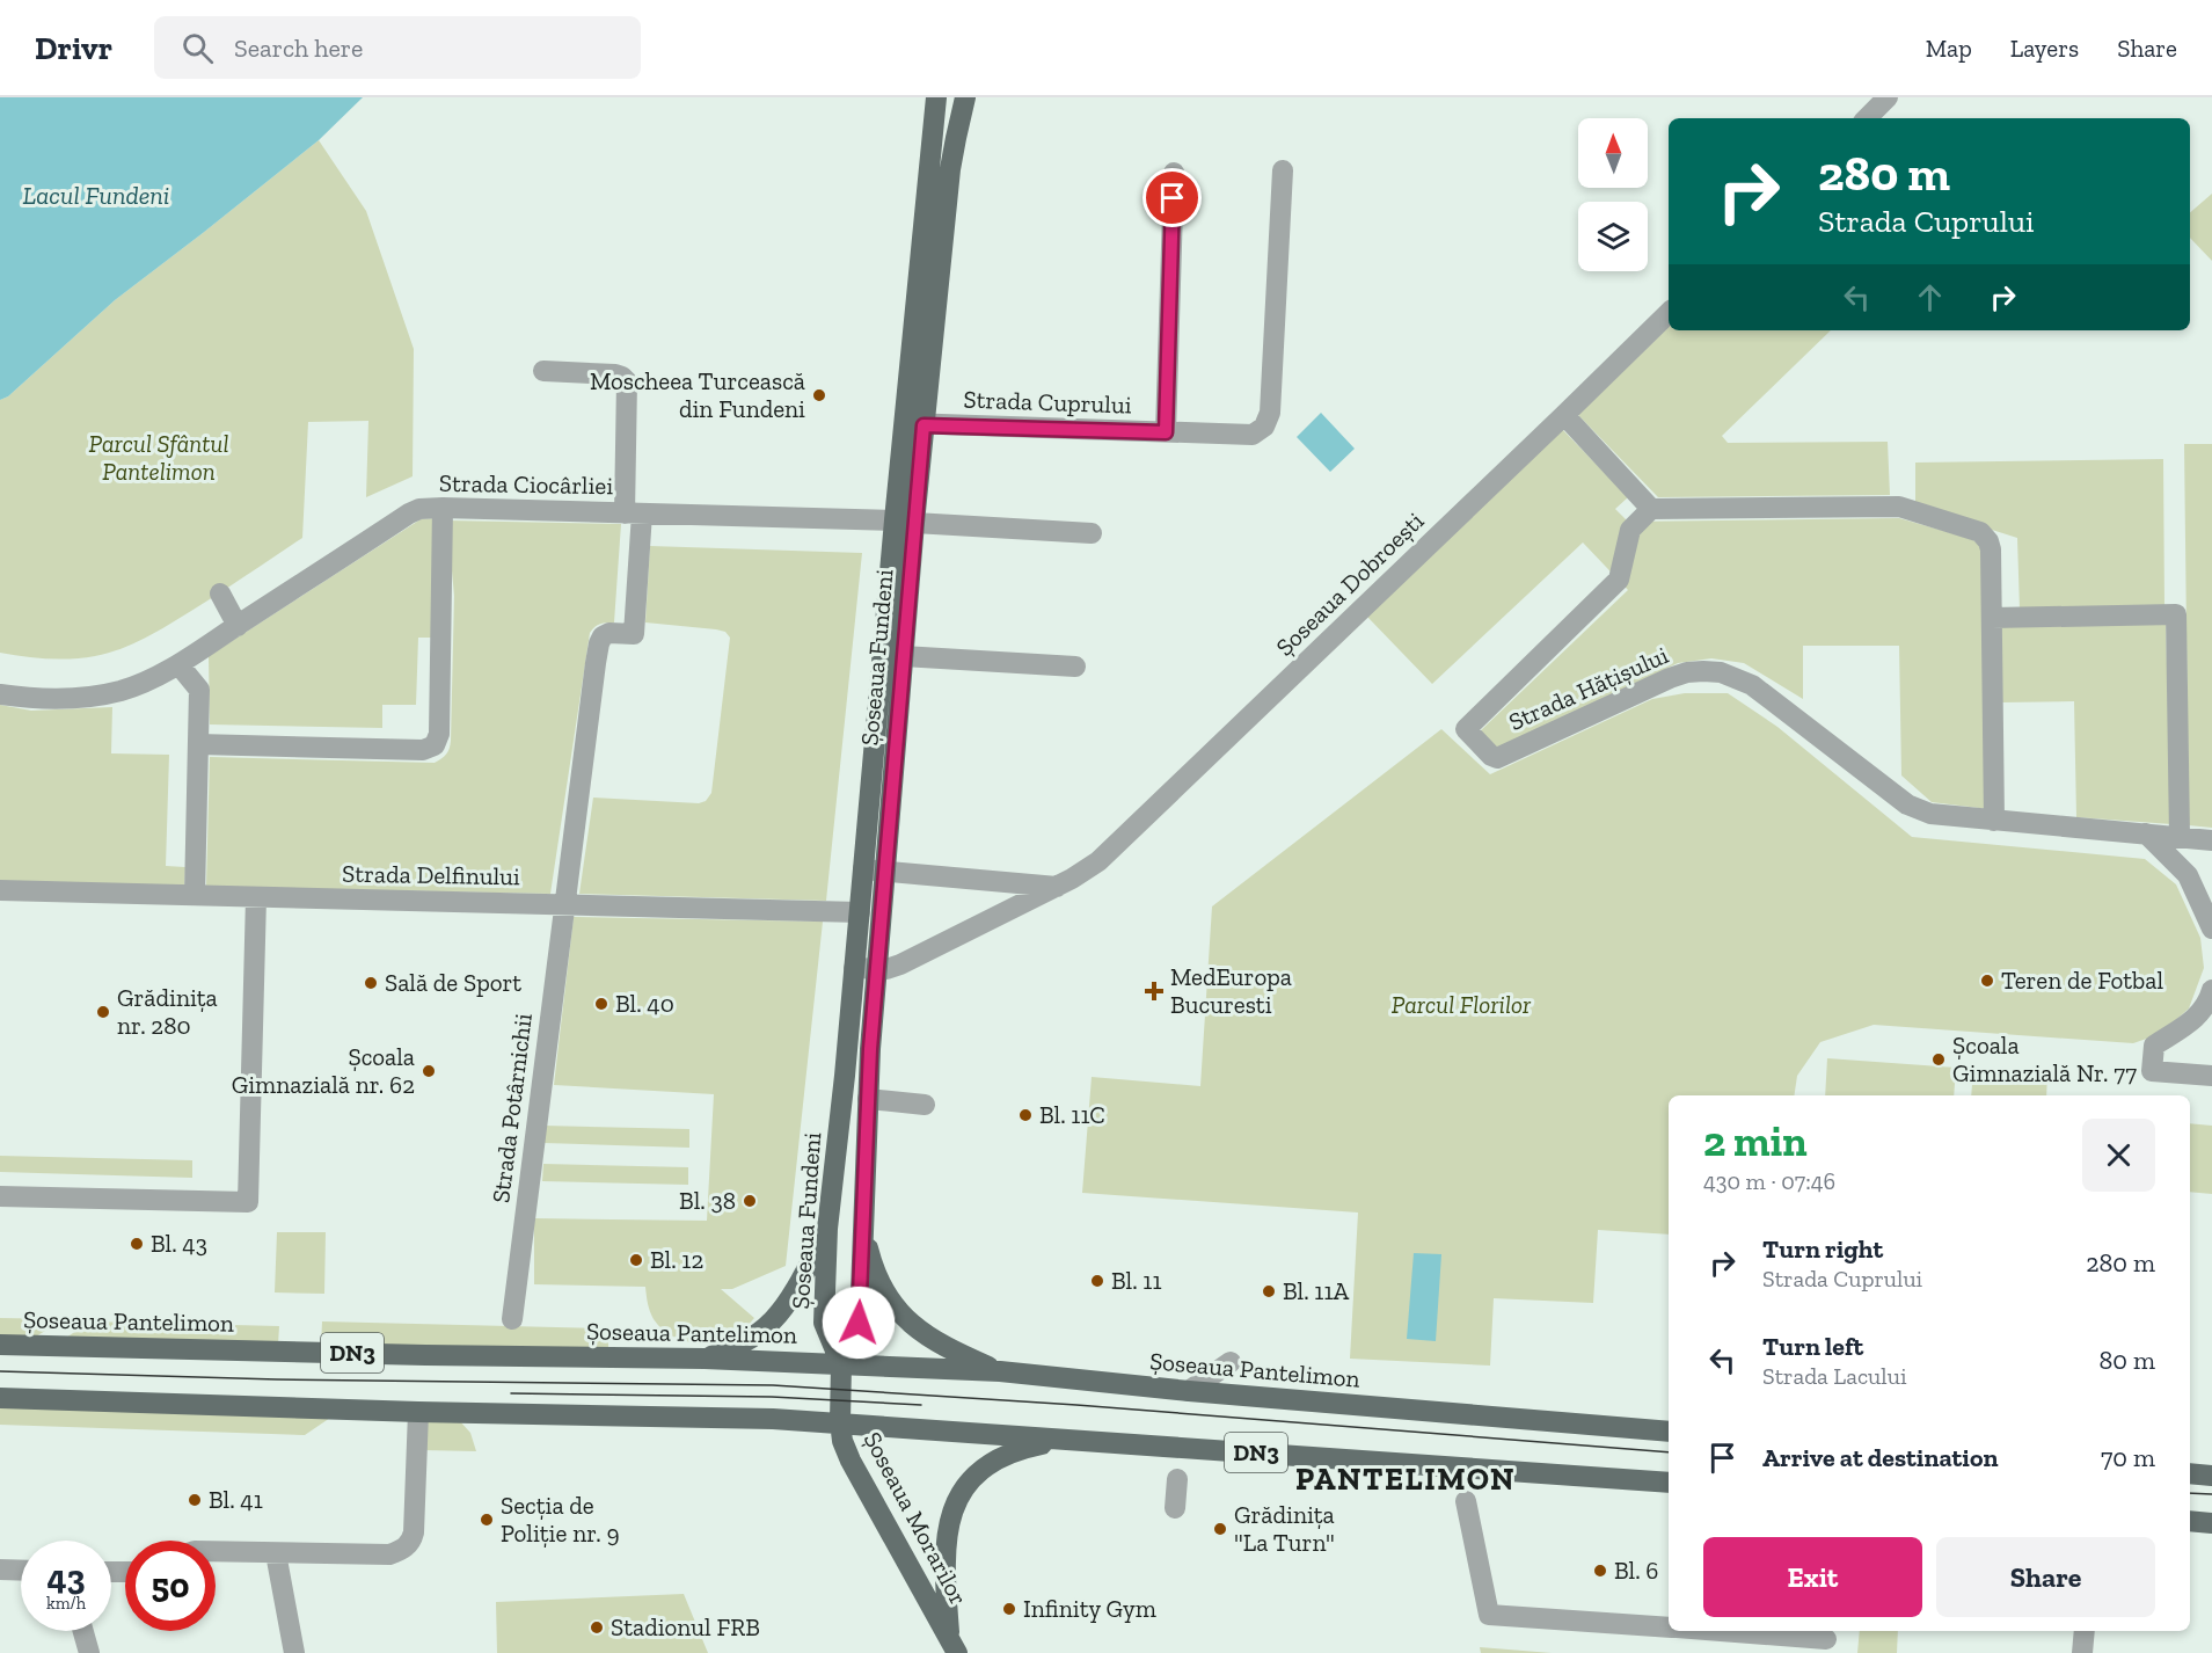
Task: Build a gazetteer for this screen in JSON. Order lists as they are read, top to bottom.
{
  "streets": {
    "main road": [
      "Șoseaua Fundeni",
      "Șoseaua Pantelimon",
      "DN3",
      "Șoseaua Morarilor"
    ],
    "street": [
      "Strada Cuprului",
      "Strada Ciocârliei",
      "Șoseaua Dobroești",
      "Strada Hățișului",
      "Strada Delfinului",
      "Strada Potârnichii"
    ]
  },
  "crossings": [
    ["Strada Cuprului", "Șoseaua Fundeni"],
    ["Strada Ciocârliei", "Șoseaua Fundeni"],
    ["Strada Ciocârliei", "Strada Potârnichii"],
    ["Șoseaua Dobroești", "Șoseaua Fundeni"],
    ["Șoseaua Fundeni", "Strada Delfinului"],
    ["Șoseaua Fundeni", "Șoseaua Pantelimon"],
    ["Șoseaua Fundeni", "Șoseaua Morarilor"],
    ["Strada Delfinului", "Strada Potârnichii"],
    ["Șoseaua Pantelimon", "Șoseaua Morarilor"],
    ["DN3", "Șoseaua Morarilor"]
  ],
  "districts": ["PANTELIMON"],
  "water": ["Lacul Fundeni"],
  "parks": ["Parcul Sfântul Pantelimon", "Parcul Florilor"],
  "places": {
    "other": [
      "Moscheea Turcească din Fundeni",
      "Teren de Fotbal",
      "Sală de Sport",
      "Bl. 40",
      "Grădinița nr. 280",
      "Școala Gimnazială Nr. 77",
      "Școala Gimnazială nr. 62",
      "Bl. 11C",
      "Bl. 38",
      "Bl. 43",
      "Bl. 12",
      "Bl. 11",
      "Bl. 11A",
      "Bl. 41",
      "Secția de Poliție nr. 9",
      "Grădinița \"La Turn\"",
      "Bl. 6",
      "Infinity Gym",
      "Stadionul FRB"
    ],
    "health": ["MedEuropa Bucuresti"]
  },
  "north": "top",
  "page": {
    "header": "Drivr",
    "search": "Search here",
    "nav": ["Map", "Layers", "Share"],
    "turn": ["280 m", "Strada Cuprului"],
    "heading": ["2 min", "430 m · 07:46"],
    "list": [
      {
        "name": "Turn right",
        "note": "Strada Cuprului",
        "value": "280 m"
      },
      {
        "name": "Turn left",
        "note": "Strada Lacului",
        "value": "80 m"
      },
      {
        "name": "Arrive at destination",
        "value": "70 m"
      }
    ],
    "buttons": ["Exit", "Share"],
    "speed": "43 km/h",
    "limit": "50"
  }
}
